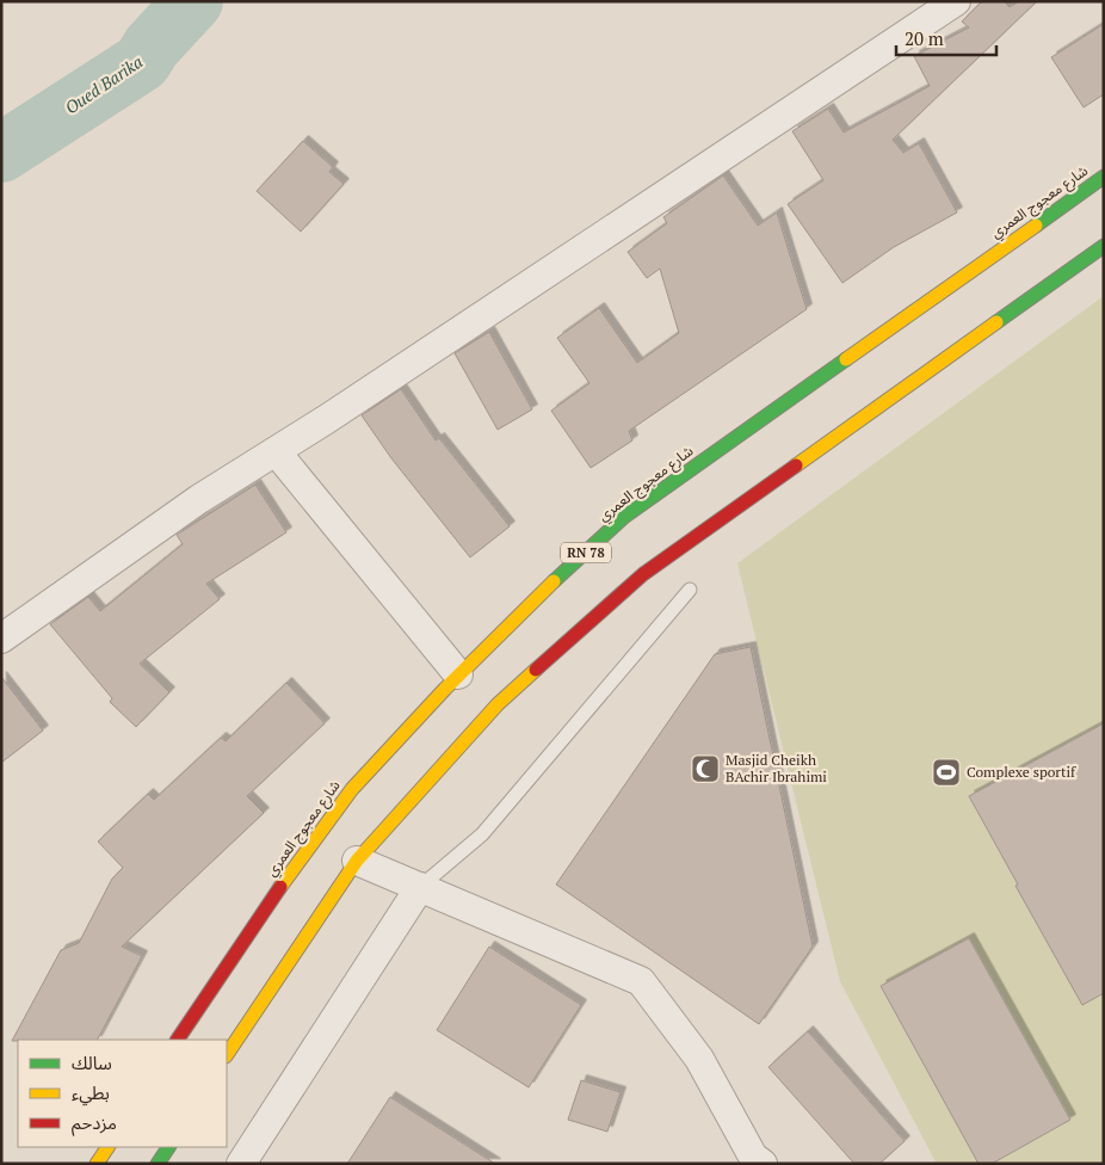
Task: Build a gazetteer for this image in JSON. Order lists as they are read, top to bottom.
{
  "streets": {
    "main road": ["شارع معجوج العمري", "RN 78"]
  },
  "water": ["Oued Barika"],
  "places": {
    "mosque": ["Masjid Cheikh BAchir Ibrahimi"],
    "sports": ["Complexe sportif"]
  },
  "legend": ["سالك", "بطيء", "مزدحم"],
  "scale_bar": "20 m"
}
